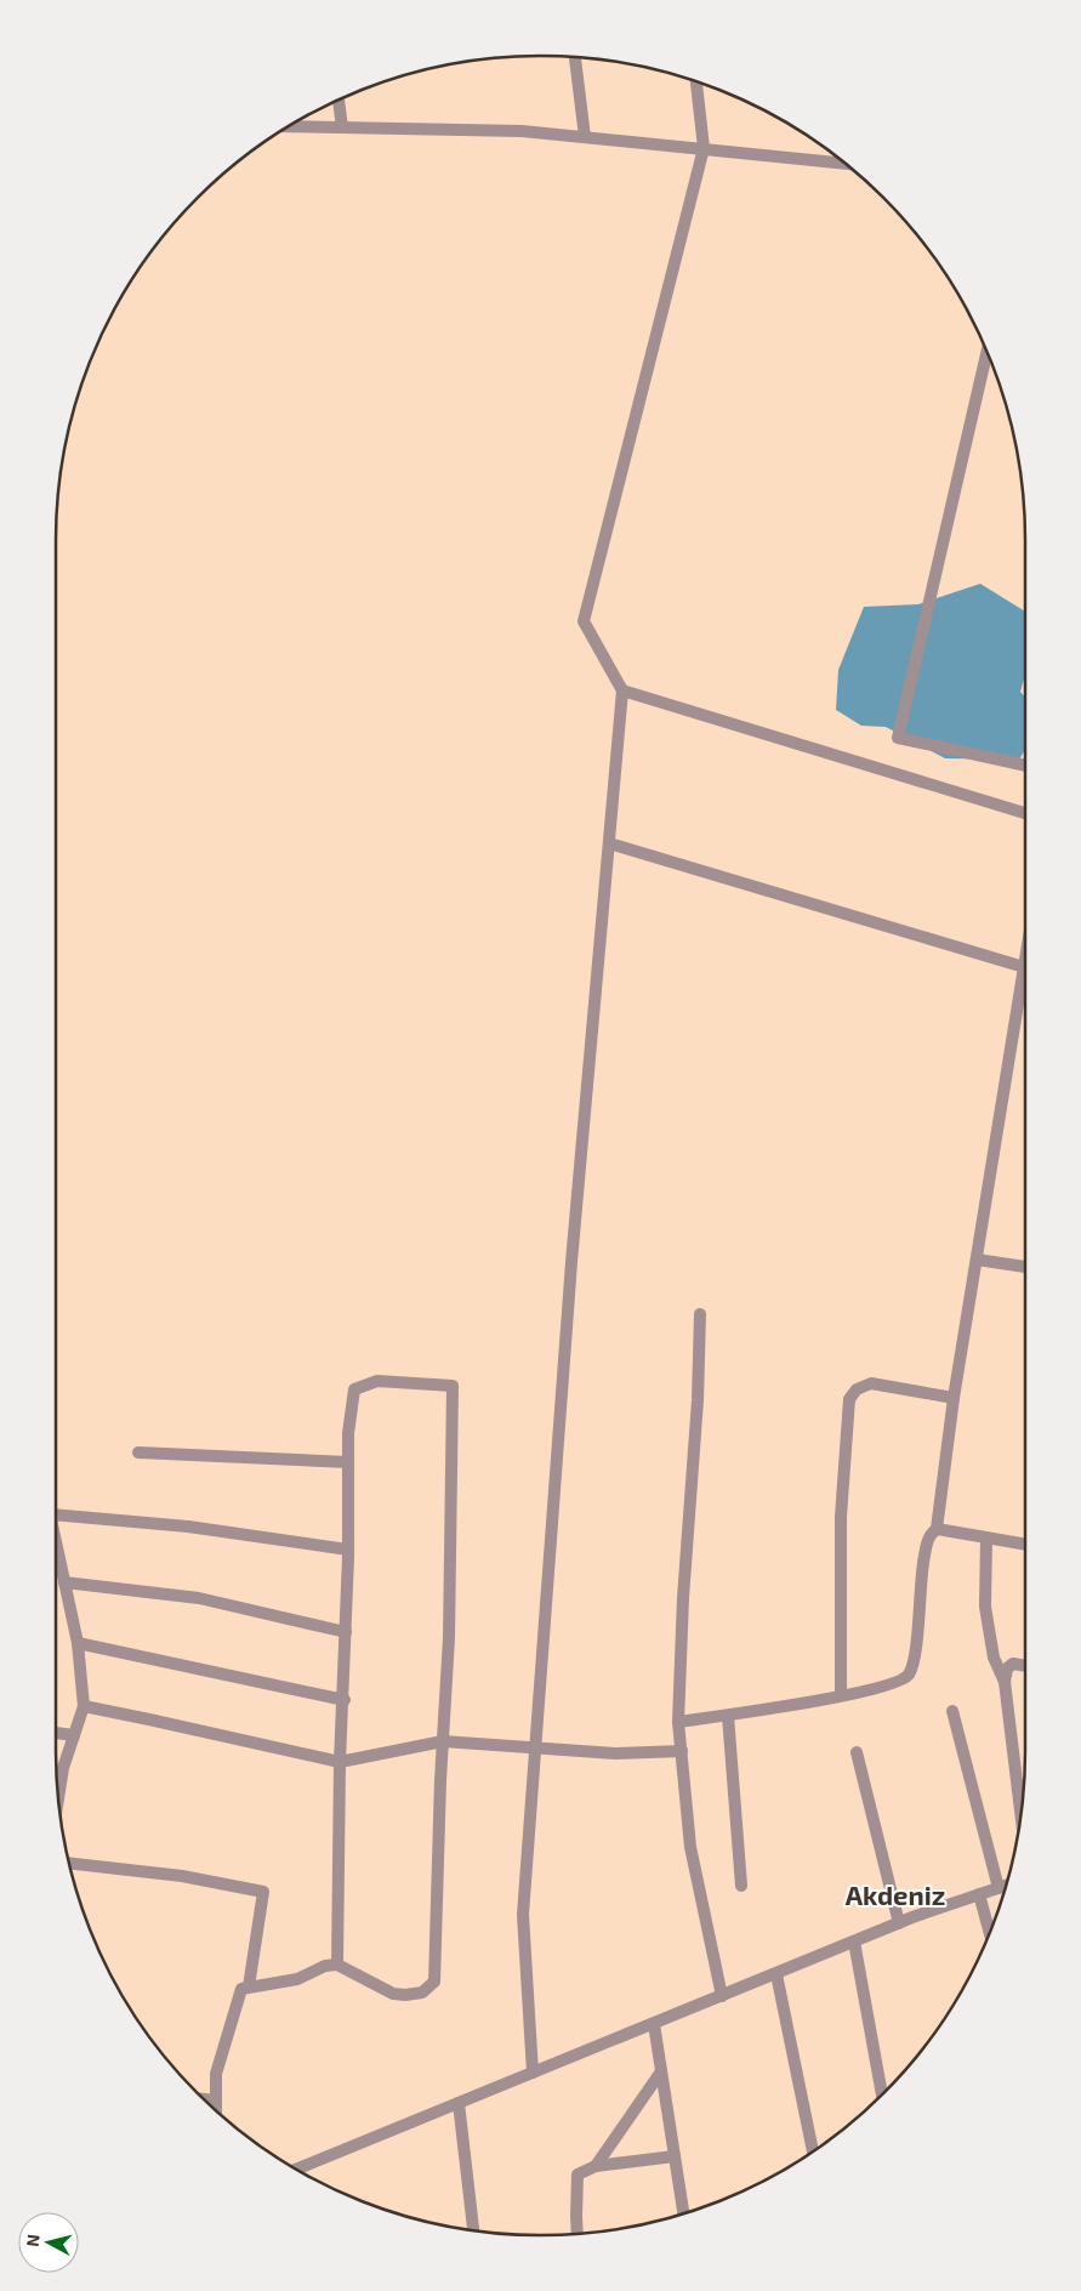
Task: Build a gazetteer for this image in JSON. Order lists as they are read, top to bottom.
{
  "districts": ["Akdeniz"],
  "north": "left"
}
